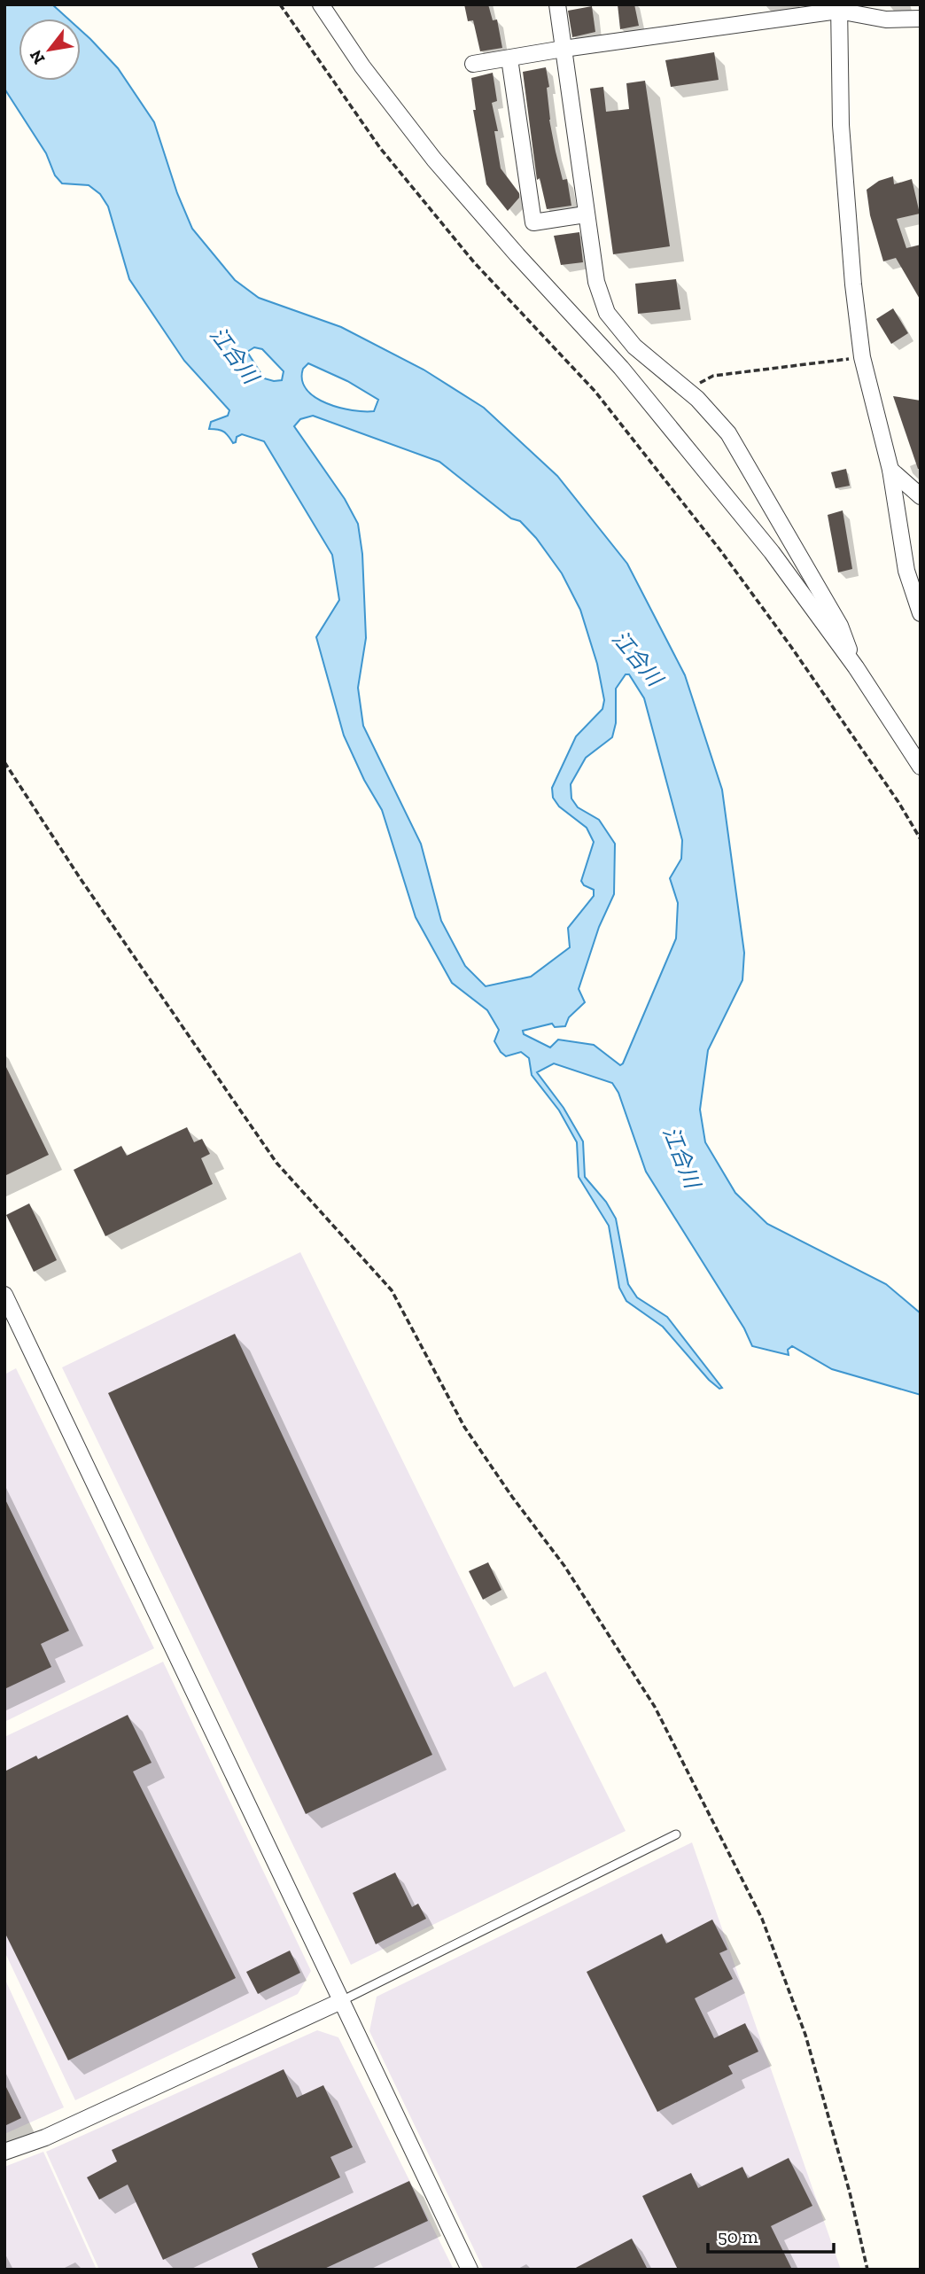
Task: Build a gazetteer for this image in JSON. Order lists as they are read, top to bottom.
{
  "water": ["江合川"],
  "scale_bar": "50 m",
  "north": "bottom left"
}
